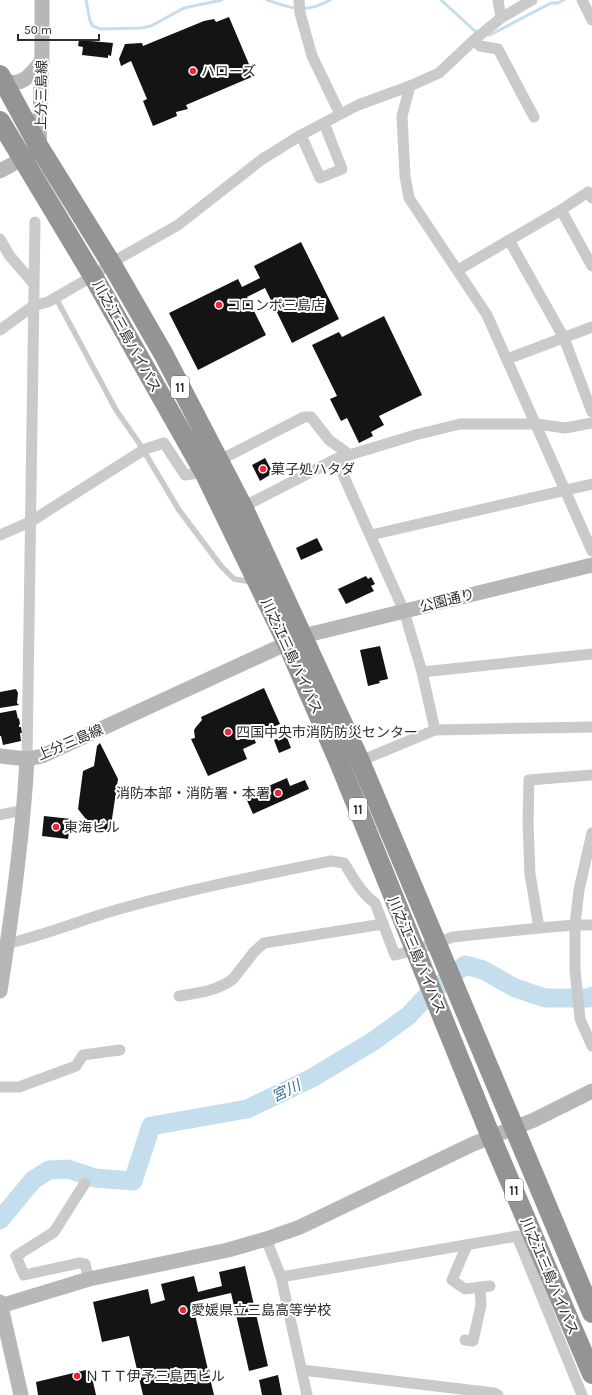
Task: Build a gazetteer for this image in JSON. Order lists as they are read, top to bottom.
{
  "streets": {
    "highway": ["川之江三島バイパス", "11"],
    "street": ["上分三島線", "公園通り"]
  },
  "crossings": [
    ["上分三島線", "川之江三島バイパス"],
    ["上分三島線", "公園通り"],
    ["川之江三島バイパス", "公園通り"]
  ],
  "water": ["宮川"],
  "places": [
    "ハローズ",
    "コロンボ三島店",
    "菓子処ハタダ",
    "四国中央市消防防災センター",
    "消防本部・消防署・本署",
    "東海ビル",
    "愛媛県立三島高等学校",
    "ＮＴＴ伊予三島西ビル"
  ],
  "scale_bar": "50 m"
}
